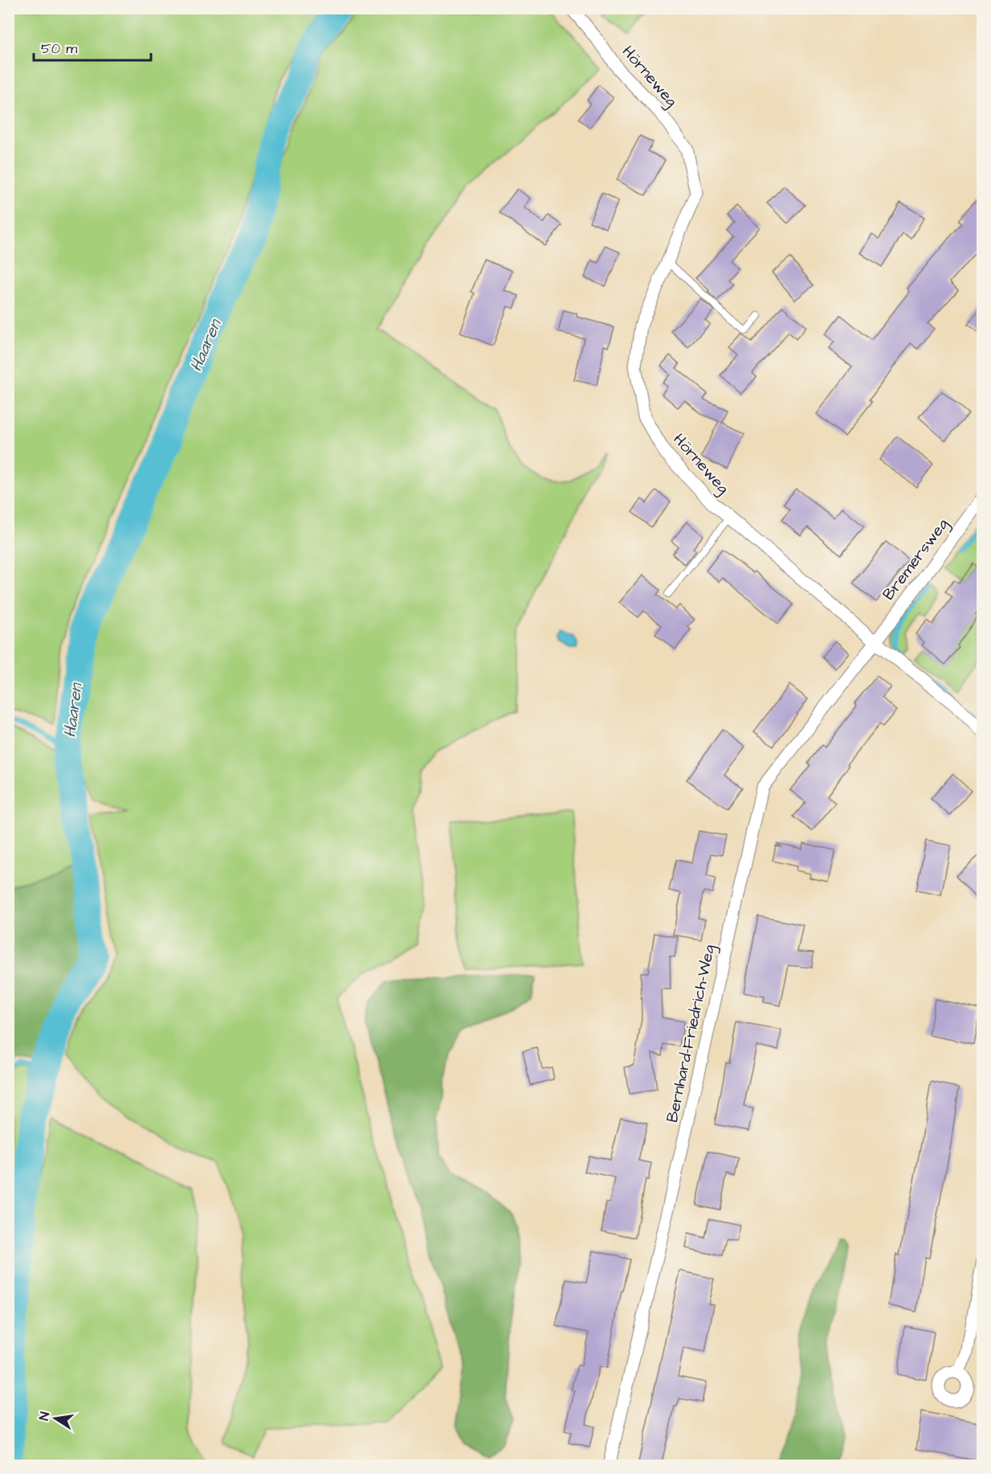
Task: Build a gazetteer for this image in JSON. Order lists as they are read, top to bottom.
{
  "streets": {
    "street": ["Hörneweg", "Bremersweg", "Bernhard-Friedrich-Weg"]
  },
  "crossings": [
    ["Hörneweg", "Bremersweg"],
    ["Hörneweg", "Bernhard-Friedrich-Weg"],
    ["Bremersweg", "Bernhard-Friedrich-Weg"]
  ],
  "water": ["Haaren"],
  "scale_bar": "50 m",
  "north": "left"
}
